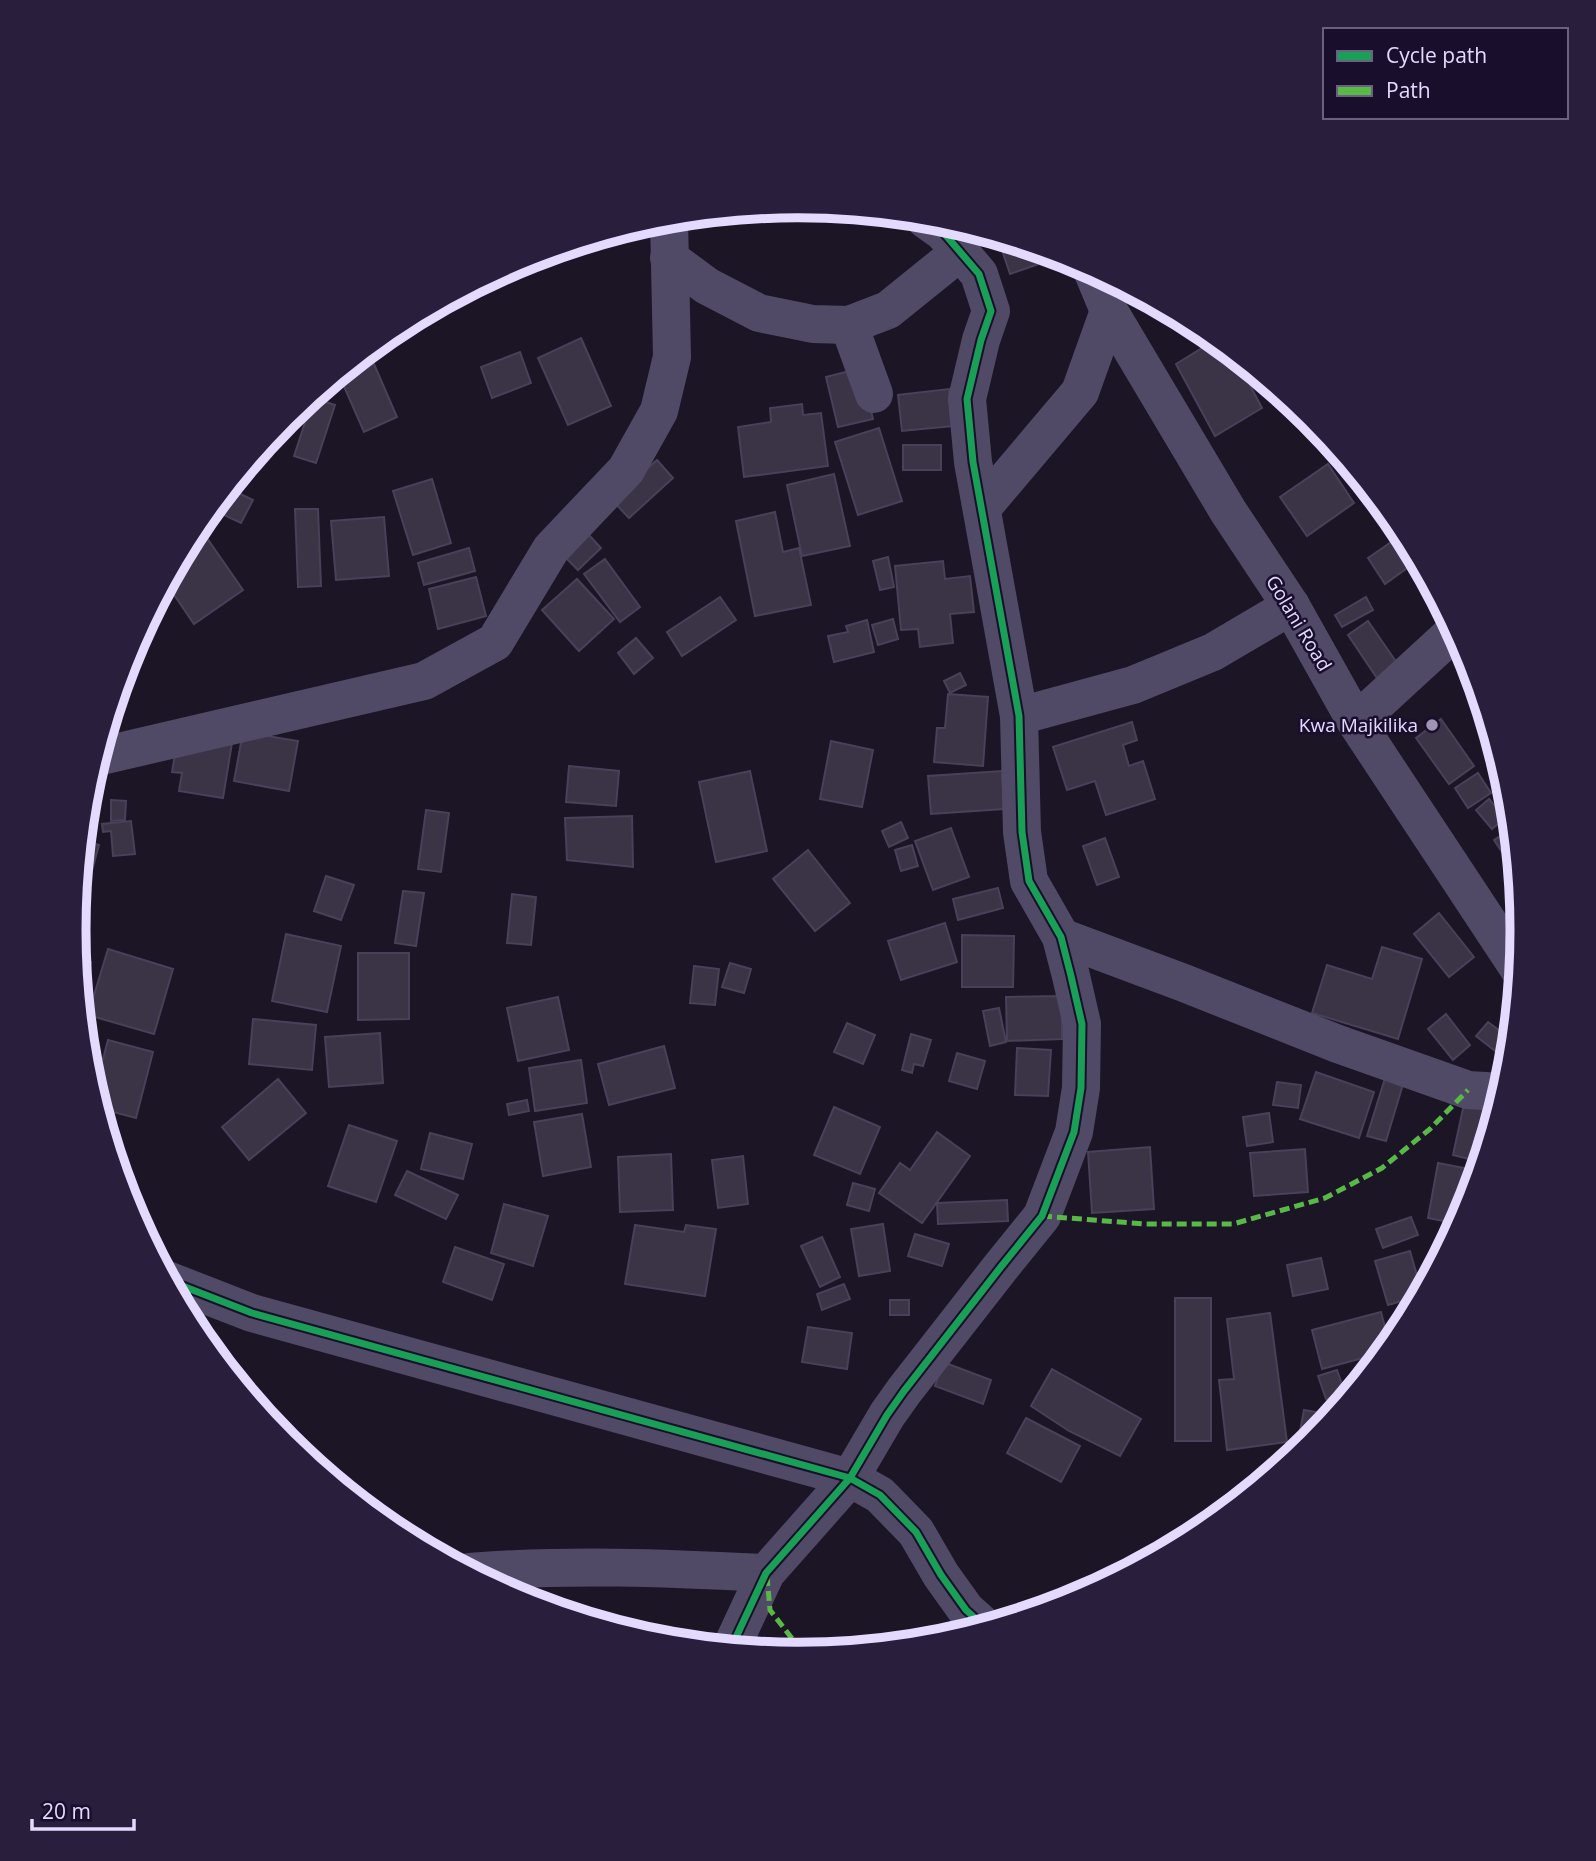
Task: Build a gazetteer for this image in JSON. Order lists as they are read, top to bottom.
{
  "streets": {
    "street": ["Golani Road"]
  },
  "places": ["Kwa Majkilika"],
  "legend": ["Cycle path", "Path"],
  "scale_bar": "20 m"
}
